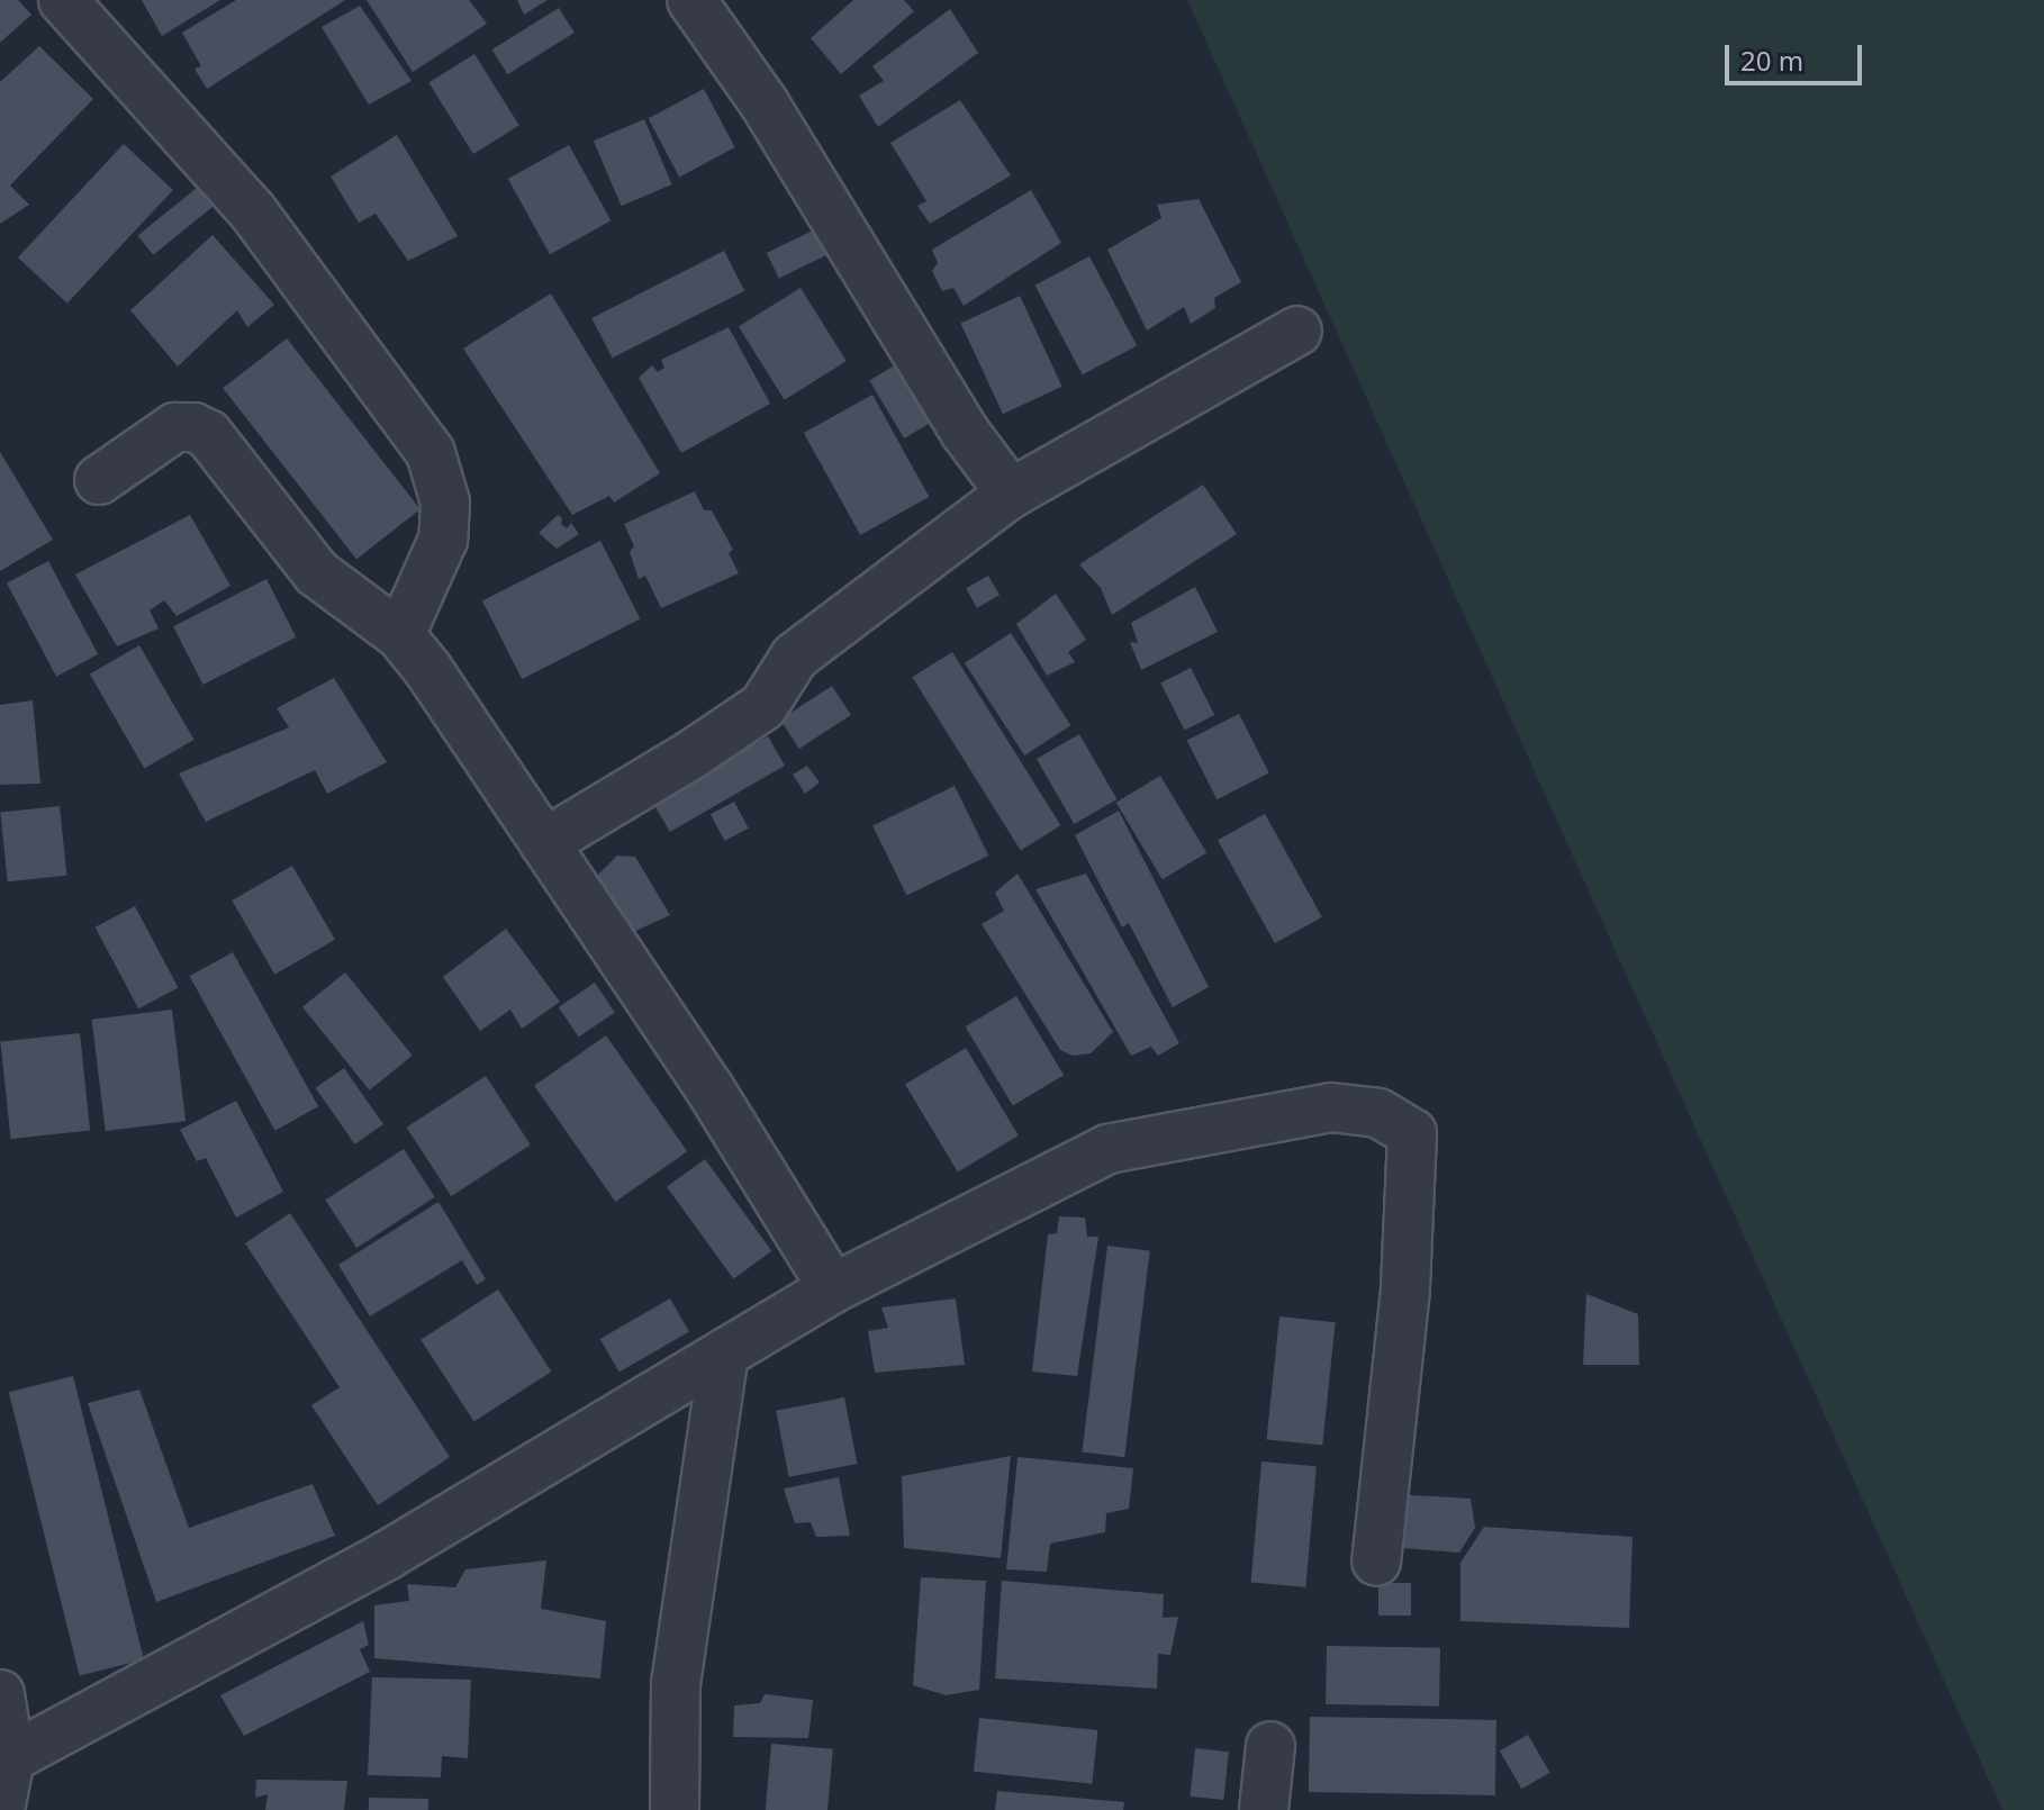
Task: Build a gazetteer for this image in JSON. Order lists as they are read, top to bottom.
{
  "scale_bar": "20 m"
}
